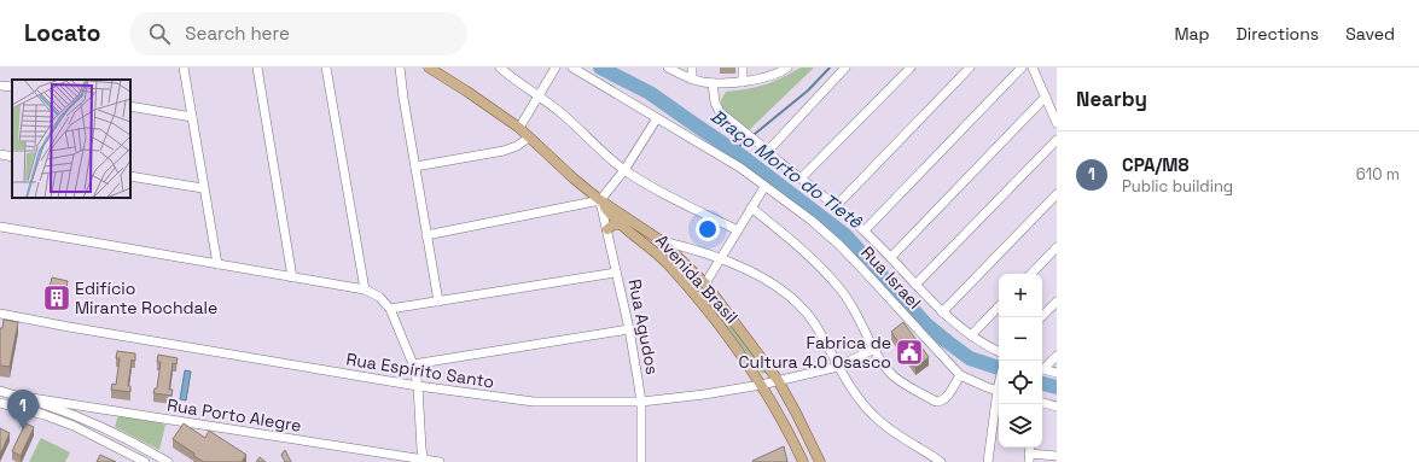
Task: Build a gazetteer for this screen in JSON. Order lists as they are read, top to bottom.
{
  "streets": {
    "main road": ["Avenida Brasil"],
    "street": [
      "Rua Israel",
      "Rua Agudos",
      "Rua Espírito Santo",
      "Rua Porto Alegre"
    ]
  },
  "crossings": [
    ["Avenida Brasil", "Rua Agudos"],
    ["Avenida Brasil", "Rua Espírito Santo"],
    ["Rua Agudos", "Rua Espírito Santo"]
  ],
  "water": ["Braço Morto do Tietê"],
  "places": {
    "building": ["Edifício Mirante Rochdale"],
    "public building": ["Fabrica de Cultura 4.0 Osasco"]
  },
  "page": {
    "header": "Locato",
    "search": "Search here",
    "nav": ["Map", "Directions", "Saved"],
    "heading": "Nearby",
    "list": [
      {
        "mark": "1",
        "name": "CPA/M8",
        "note": "Public building",
        "value": "610 m"
      }
    ],
    "map_buttons": ["+", "−"],
    "pins": "1"
  }
}
